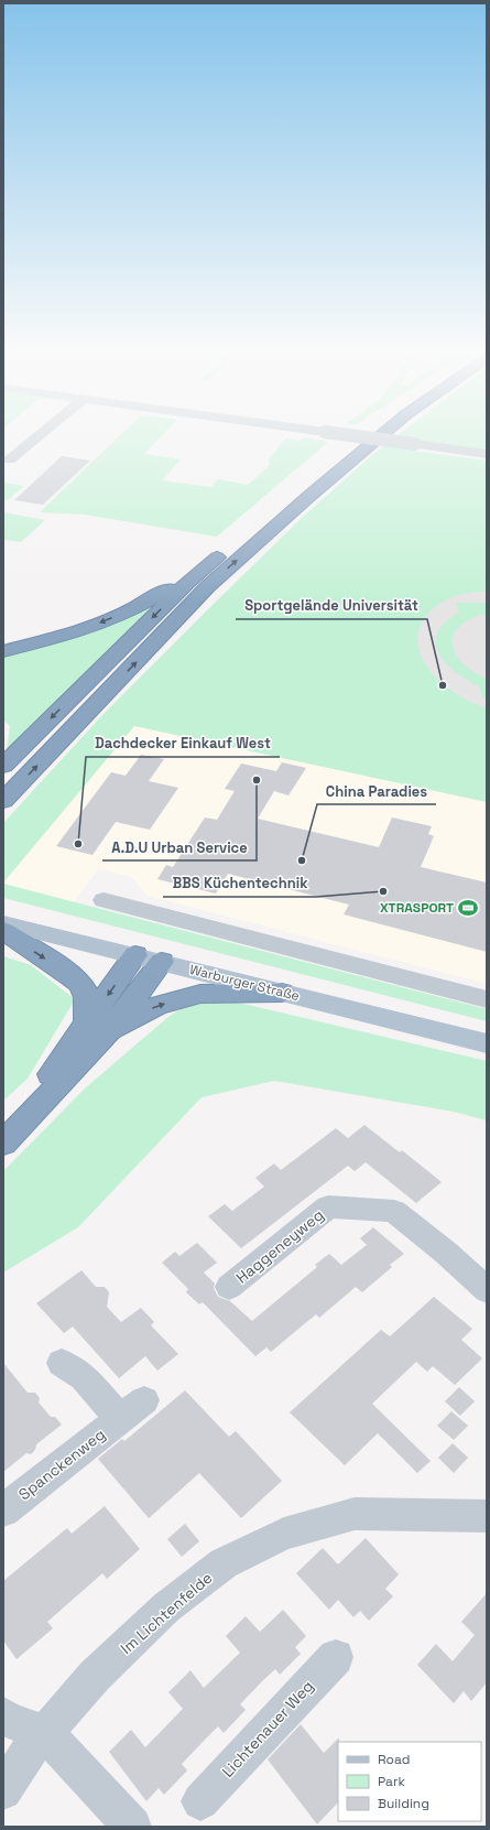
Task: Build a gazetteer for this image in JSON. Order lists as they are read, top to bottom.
{
  "streets": {
    "main road": ["Warburger Straße"],
    "street": [
      "Haggeneyweg",
      "Spanckenweg",
      "Im Lichtenfelde",
      "Lichtenauer Weg"
    ]
  },
  "places": {
    "other": [
      "Sportgelände Universität",
      "A.D.U Urban Service",
      "Dachdecker Einkauf West",
      "China Paradies",
      "BBS Küchentechnik"
    ],
    "sports": ["XTRASPORT"]
  },
  "legend": ["Road", "Park", "Building"]
}
